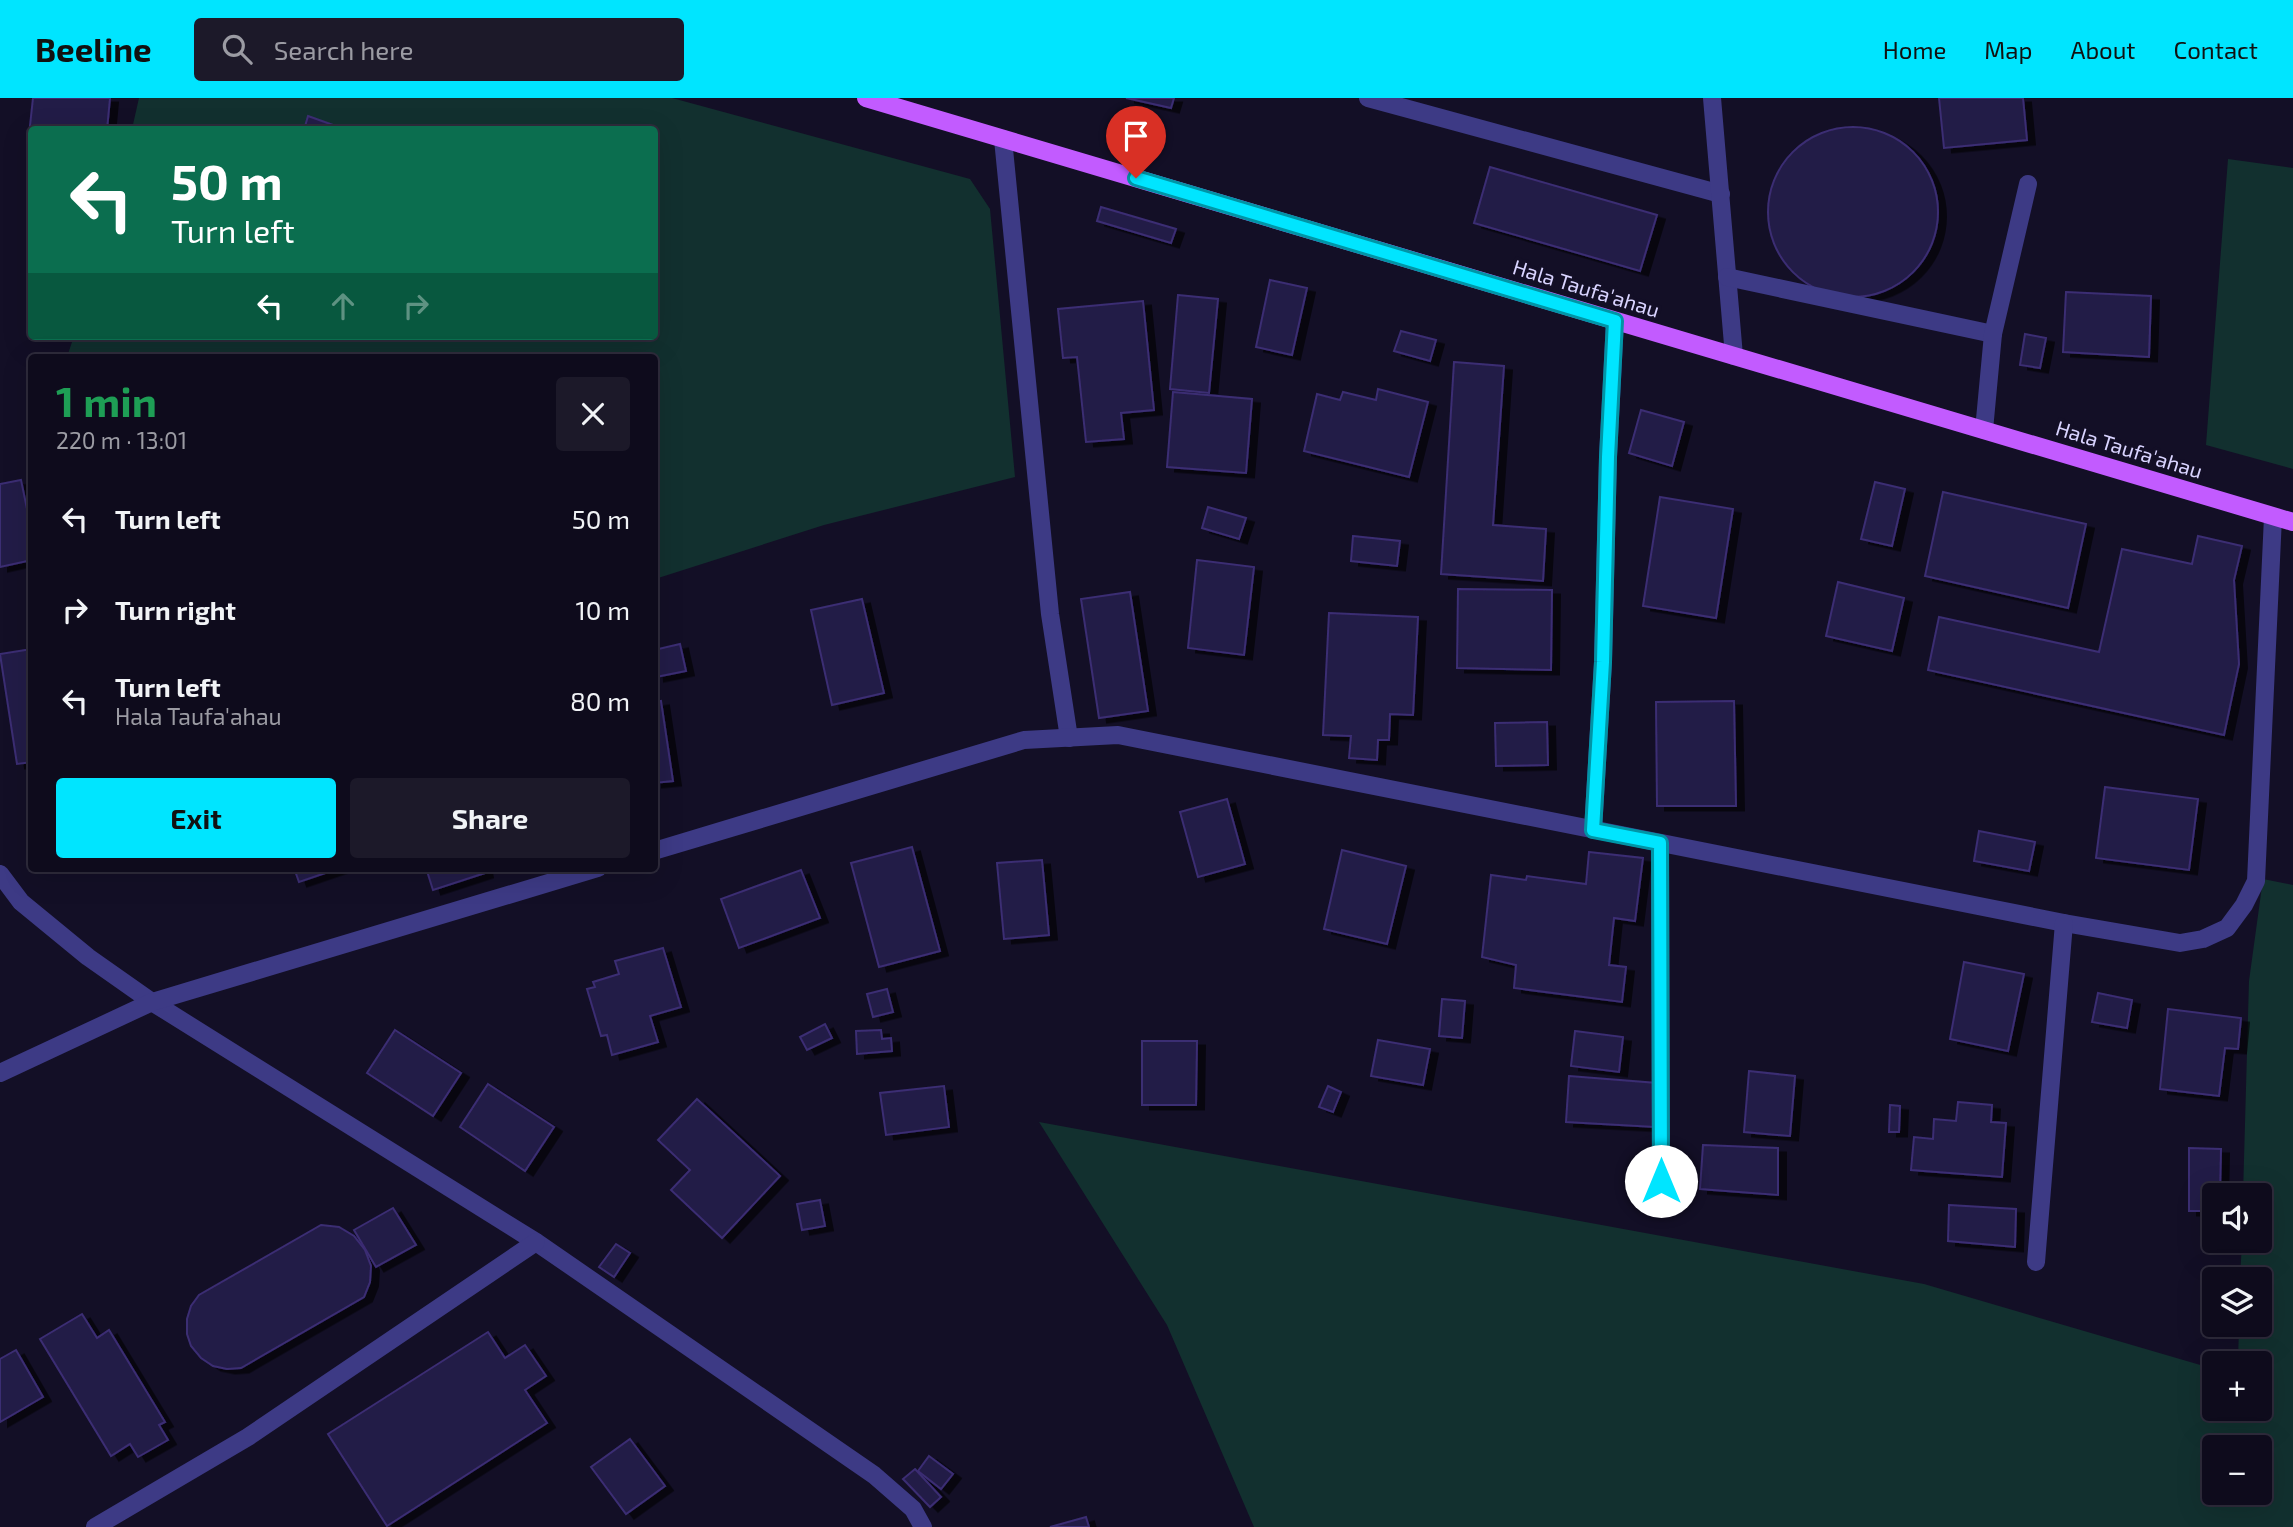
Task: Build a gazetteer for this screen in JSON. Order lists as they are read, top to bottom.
{
  "streets": {
    "main road": ["Hala Taufa'ahau"]
  },
  "page": {
    "header": "Beeline",
    "search": "Search here",
    "nav": [
      "Home",
      "Map",
      "About",
      "Contact"
    ],
    "turn": ["50 m", "Turn left"],
    "heading": ["1 min", "220 m · 13:01"],
    "list": [
      {
        "name": "Turn left",
        "value": "50 m"
      },
      {
        "name": "Turn right",
        "value": "10 m"
      },
      {
        "name": "Turn left",
        "note": "Hala Taufa'ahau",
        "value": "80 m"
      }
    ],
    "buttons": ["Exit", "Share"],
    "map_buttons": ["+", "−"]
  }
}
